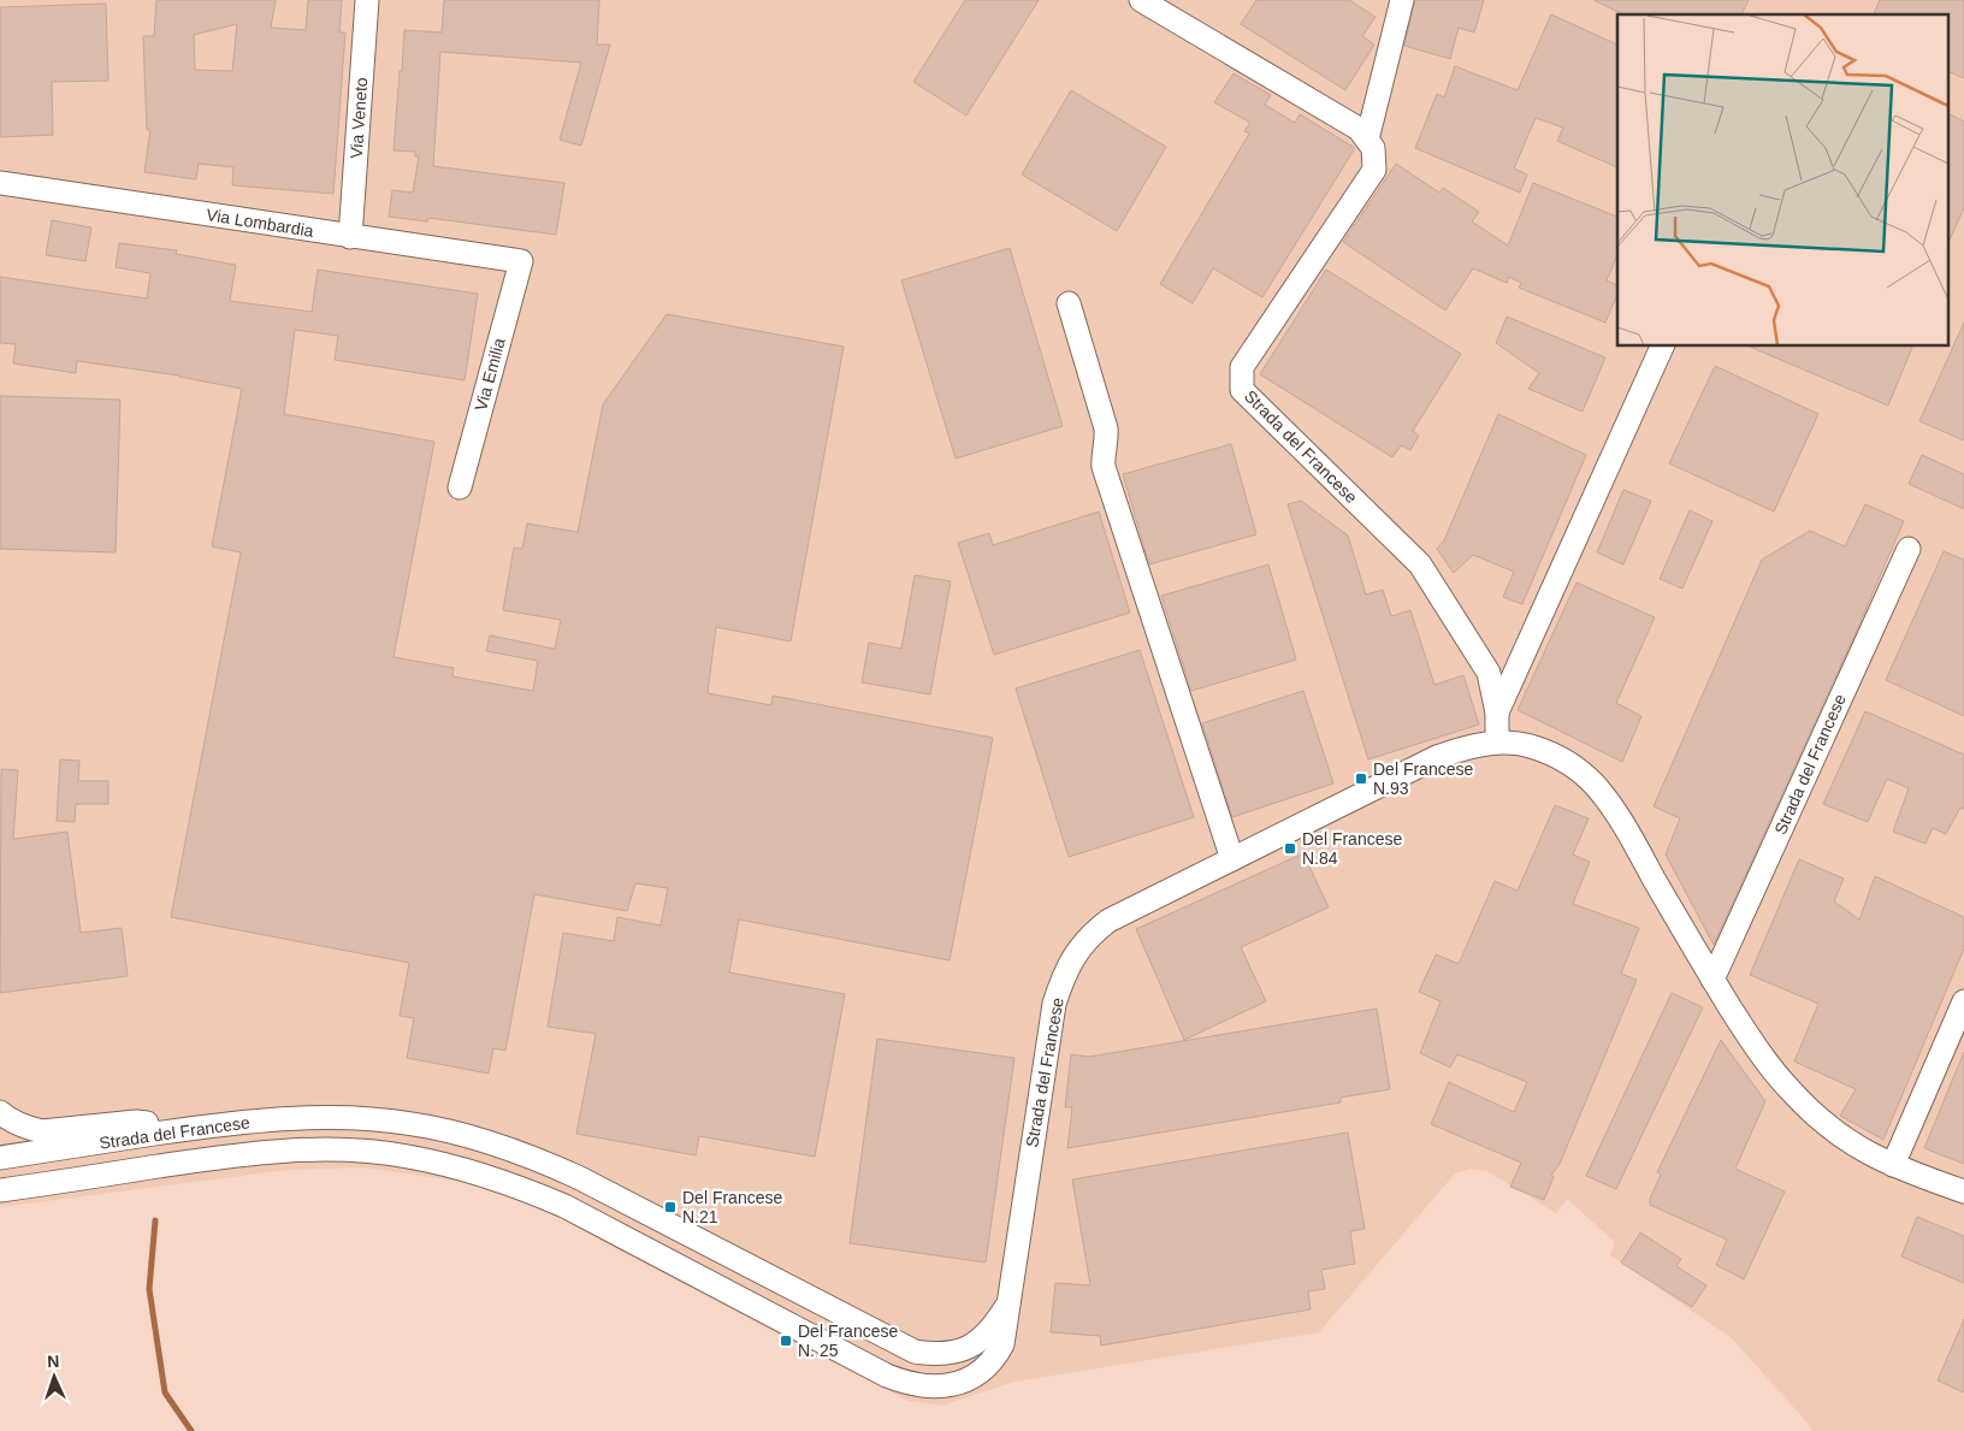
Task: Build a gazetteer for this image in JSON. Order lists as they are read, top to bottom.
{
  "streets": {
    "street": [
      "Via Veneto",
      "Via Lombardia",
      "Via Emilia",
      "Strada del Francese"
    ]
  },
  "crossings": [
    ["Via Veneto", "Via Lombardia"],
    ["Via Lombardia", "Via Emilia"]
  ],
  "places": {
    "transit": [
      "Del Francese N.93",
      "Del Francese N.84",
      "Del Francese N.21",
      "Del Francese N. 25"
    ]
  },
  "north": "top"
}
